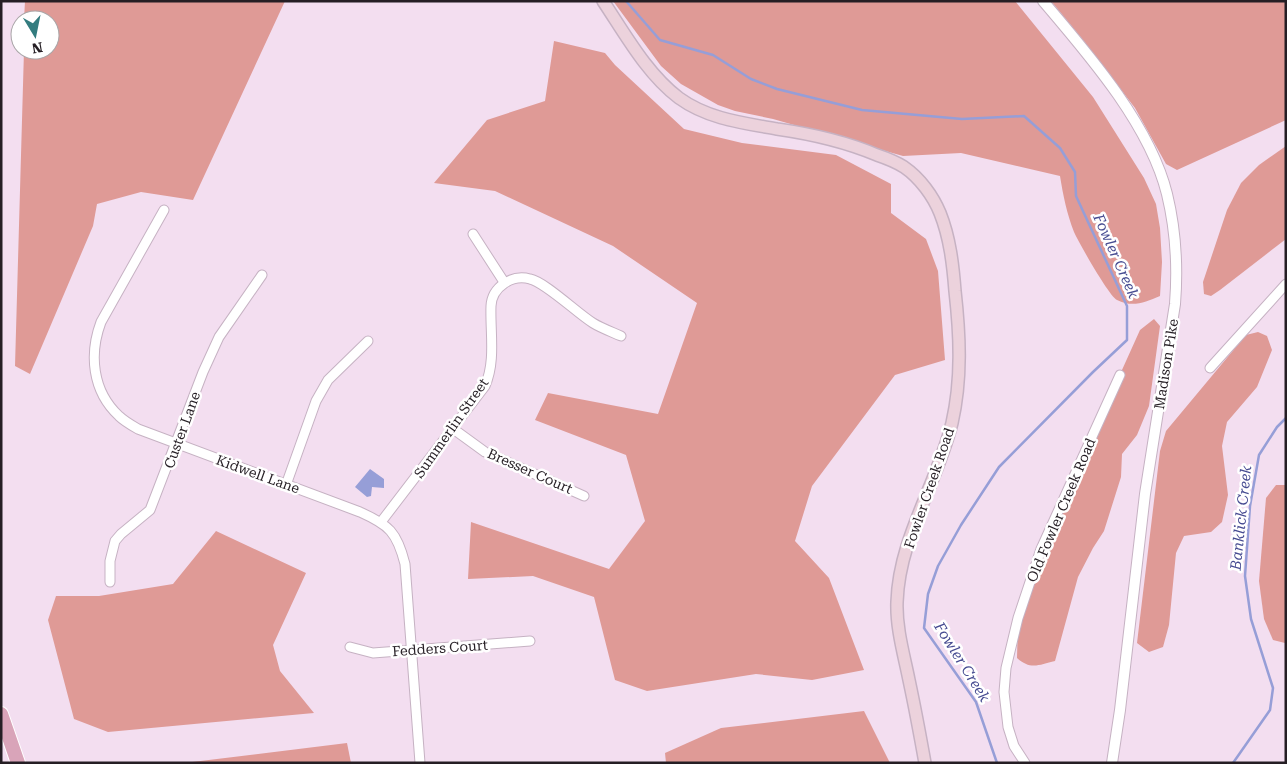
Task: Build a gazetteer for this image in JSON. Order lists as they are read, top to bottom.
{
  "streets": {
    "main road": ["Fowler Creek Road"],
    "street": [
      "Madison Pike",
      "Summerlin Street",
      "Custer Lane",
      "Bresser Court",
      "Kidwell Lane",
      "Old Fowler Creek Road",
      "Fedders Court"
    ]
  },
  "crossings": [
    ["Summerlin Street", "Bresser Court"],
    ["Summerlin Street", "Kidwell Lane"],
    ["Custer Lane", "Kidwell Lane"],
    ["Kidwell Lane", "Fedders Court"]
  ],
  "water": ["Fowler Creek", "Banklick Creek"],
  "north": "bottom"
}
